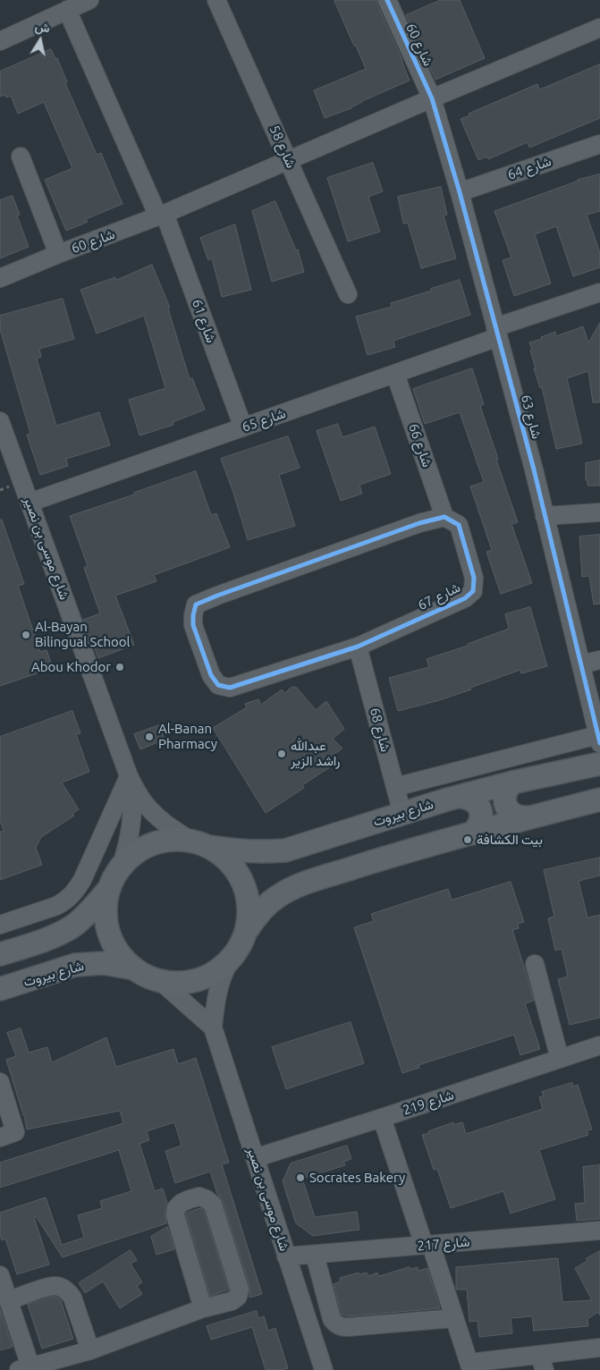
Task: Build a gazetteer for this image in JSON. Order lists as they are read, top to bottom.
{
  "streets": {
    "main road": ["شارع بيروت"],
    "street": [
      "شارع 60",
      "شارع 58",
      "شارع 64",
      "شارع 61",
      "شارع 63",
      "شارع 65",
      "شارع 66",
      "شارع موسى بن نصير",
      "شارع 67",
      "شارع 68",
      "شارع 219",
      "شارع 217"
    ]
  },
  "crossings": [
    ["شارع 60", "شارع 58"],
    ["شارع 60", "شارع 61"],
    ["شارع 60", "شارع 63"],
    ["شارع 64", "شارع 63"],
    ["شارع 61", "شارع 65"],
    ["شارع 63", "شارع 65"],
    ["شارع 65", "شارع 66"],
    ["شارع 65", "شارع موسى بن نصير"],
    ["شارع 66", "شارع 67"],
    ["شارع موسى بن نصير", "شارع بيروت"],
    ["شارع موسى بن نصير", "شارع 219"],
    ["شارع موسى بن نصير", "شارع 217"],
    ["شارع 67", "شارع 68"],
    ["شارع 68", "شارع بيروت"]
  ],
  "places": [
    "Al-Bayan Bilingual School",
    "Abou Khodor",
    "Al-Banan Pharmacy",
    "عبدالله راشد الزير",
    "بيت الكشافة",
    "Socrates Bakery"
  ],
  "north": "top"
}
